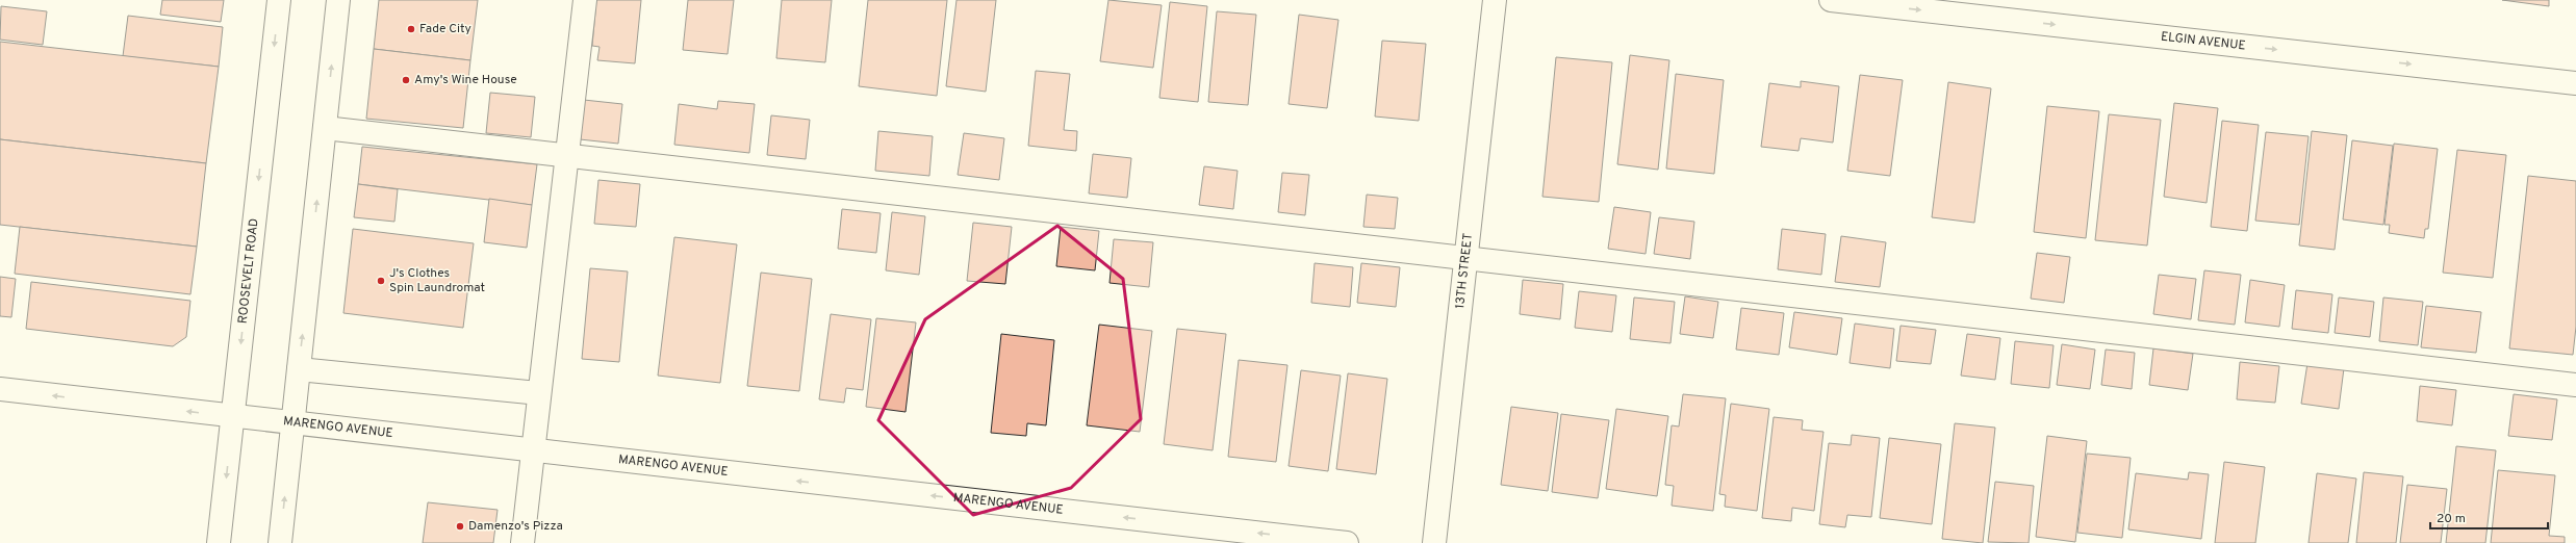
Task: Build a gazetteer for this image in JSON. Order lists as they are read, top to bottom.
{
  "streets": {
    "street": [
      "ELGIN AVENUE",
      "ROOSEVELT ROAD",
      "13TH STREET",
      "MARENGO AVENUE"
    ]
  },
  "crossings": [
    ["ROOSEVELT ROAD", "MARENGO AVENUE"]
  ],
  "one_way": ["ELGIN AVENUE", "MARENGO AVENUE"],
  "places": [
    "Fade City",
    "Amy's Wine House",
    "J's Clothes Spin Laundromat",
    "Damenzo's Pizza"
  ],
  "scale_bar": "20 m"
}
